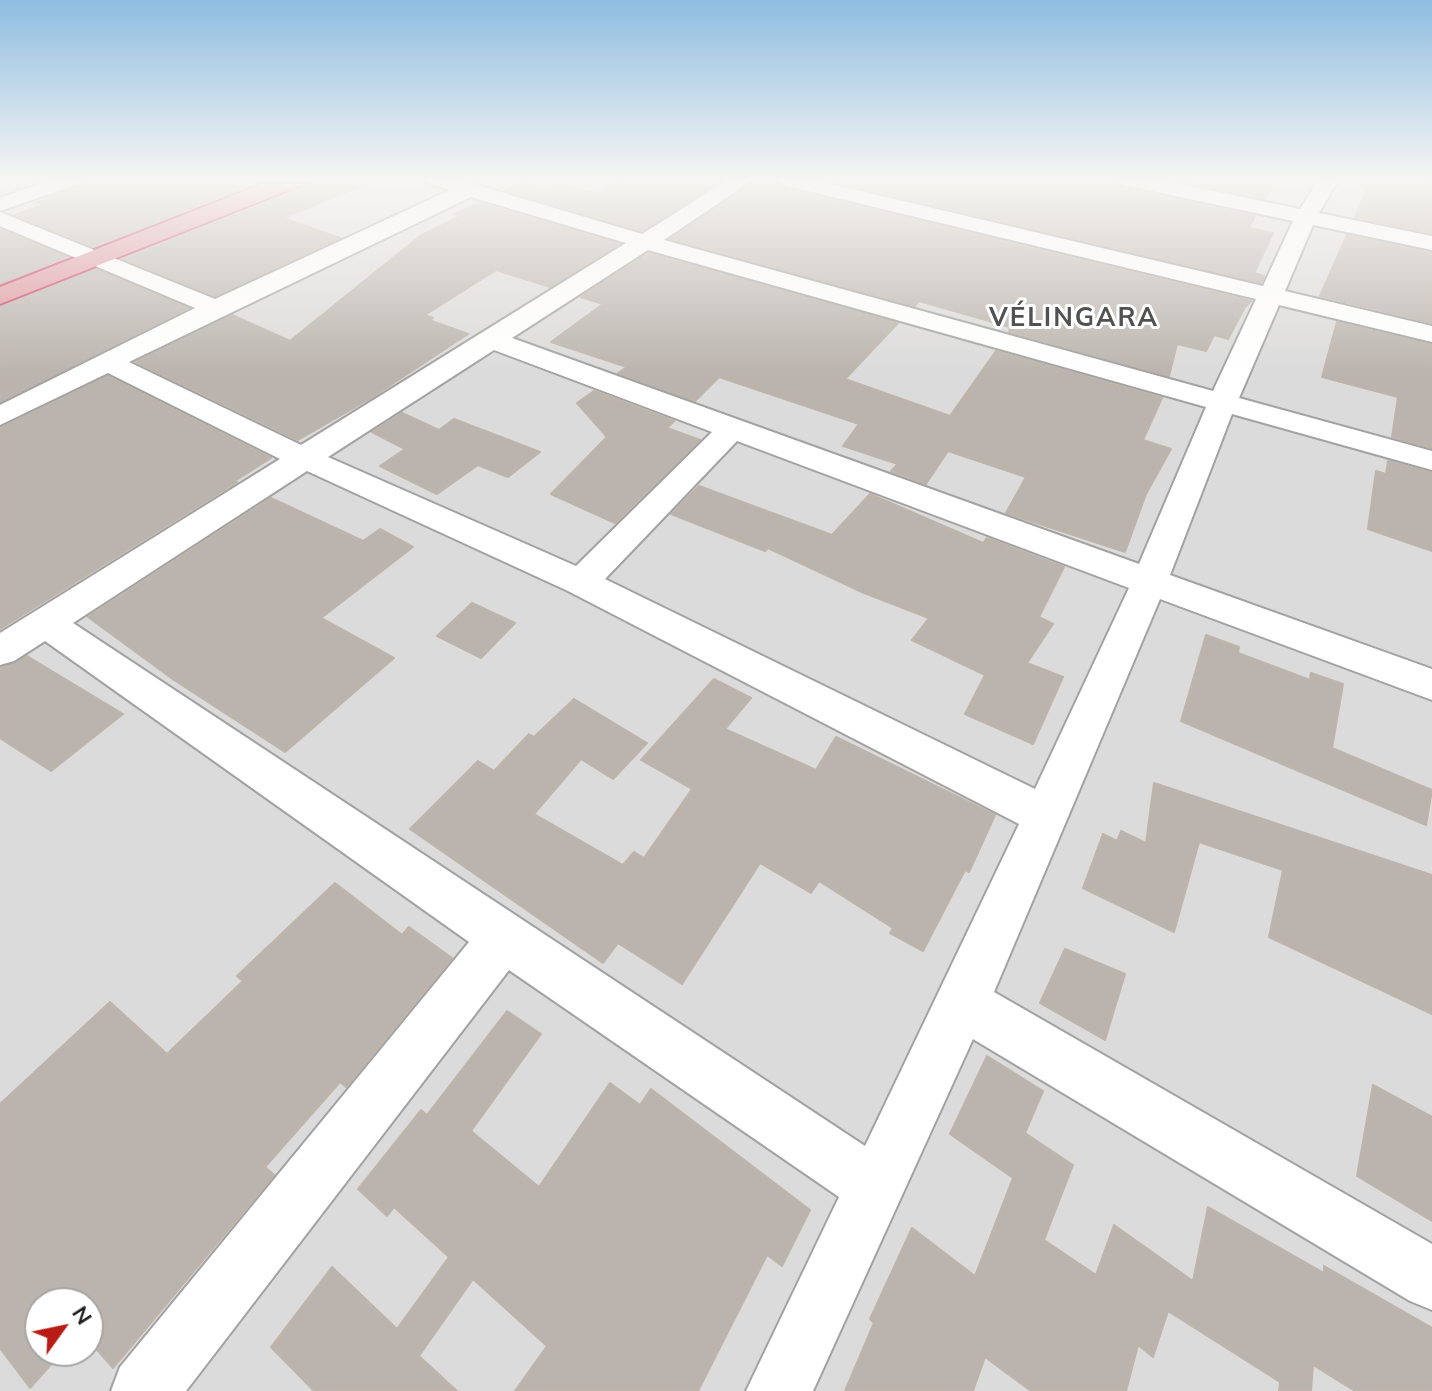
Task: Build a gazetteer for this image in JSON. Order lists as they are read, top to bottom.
{
  "districts": ["VÉLINGARA"],
  "north": "top right"
}
